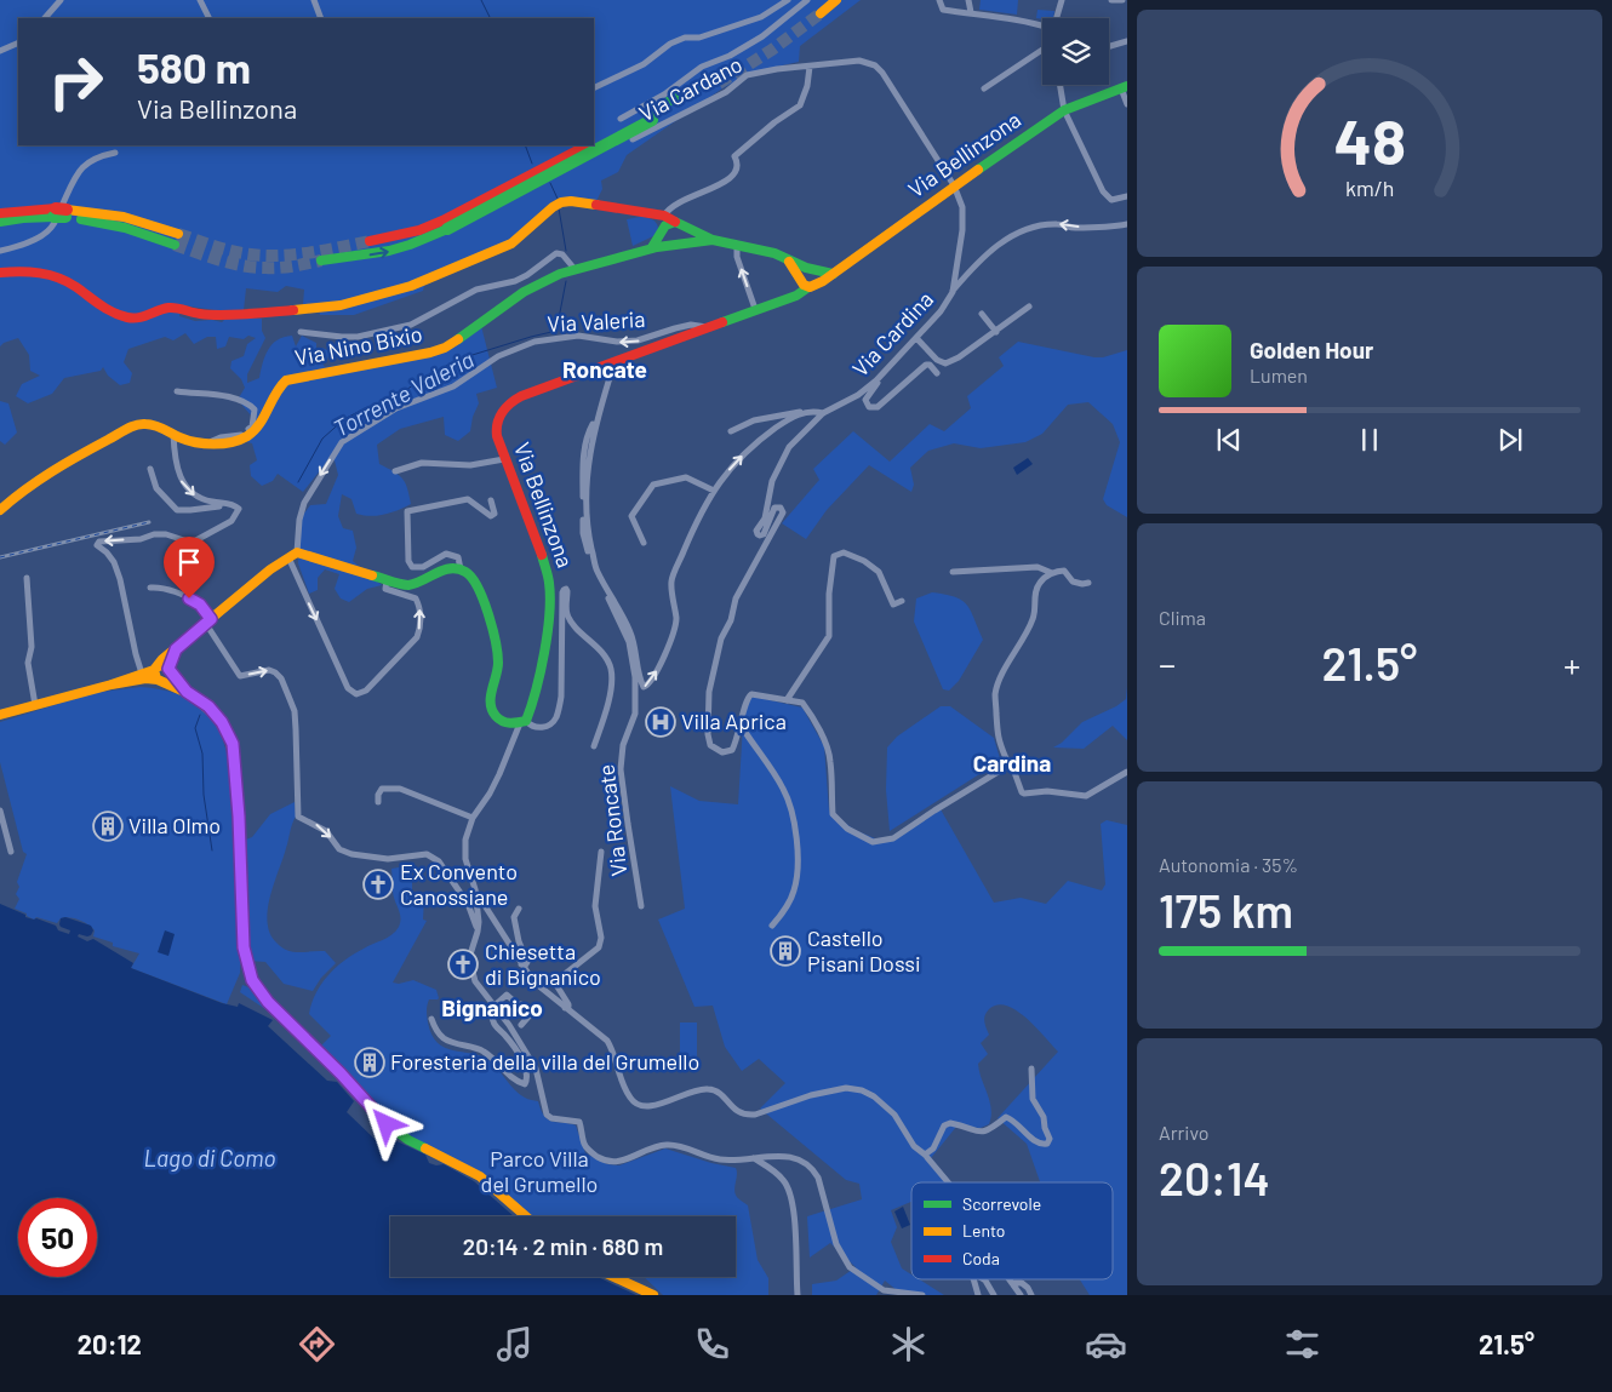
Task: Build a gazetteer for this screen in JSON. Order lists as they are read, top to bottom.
{
  "streets": {
    "main road": ["Via Bellinzona", "Via Nino Bixio"],
    "street": [
      "Via Cardano",
      "Via Valeria",
      "Via Cardina",
      "Via Roncate"
    ]
  },
  "crossings": [
    ["Via Cardano", "Via Bellinzona"],
    ["Via Cardano", "Via Cardina"],
    ["Via Bellinzona", "Via Valeria"],
    ["Via Bellinzona", "Via Cardina"]
  ],
  "one_way": ["Via Valeria"],
  "districts": ["Roncate", "Cardina", "Bignanico"],
  "water": ["Torrente Valeria", "Lago di Como"],
  "parks": ["Parco Villa del Grumello"],
  "places": {
    "hospital": ["Villa Aprica"],
    "building": ["Villa Olmo", "Castello Pisani Dossi", "Foresteria della villa del Grumello"],
    "church": ["Ex Convento Canossiane", "Chiesetta di Bignanico"]
  },
  "legend": ["Scorrevole", "Lento", "Coda"],
  "page": {
    "turn": ["580 m", "Via Bellinzona"],
    "song": ["Golden Hour", "Lumen"],
    "tile": [
      "Clima",
      ["Autonomia · 35%", "175 km"],
      ["Arrivo", "20:14"]
    ],
    "heat": ["−", "21.5°", "+"],
    "limit": "50",
    "trip": "20:14 · 2 min · 680 m",
    "tabs": ["20:12", "21.5°"],
    "gauge": ["48", "km/h"]
  }
}
